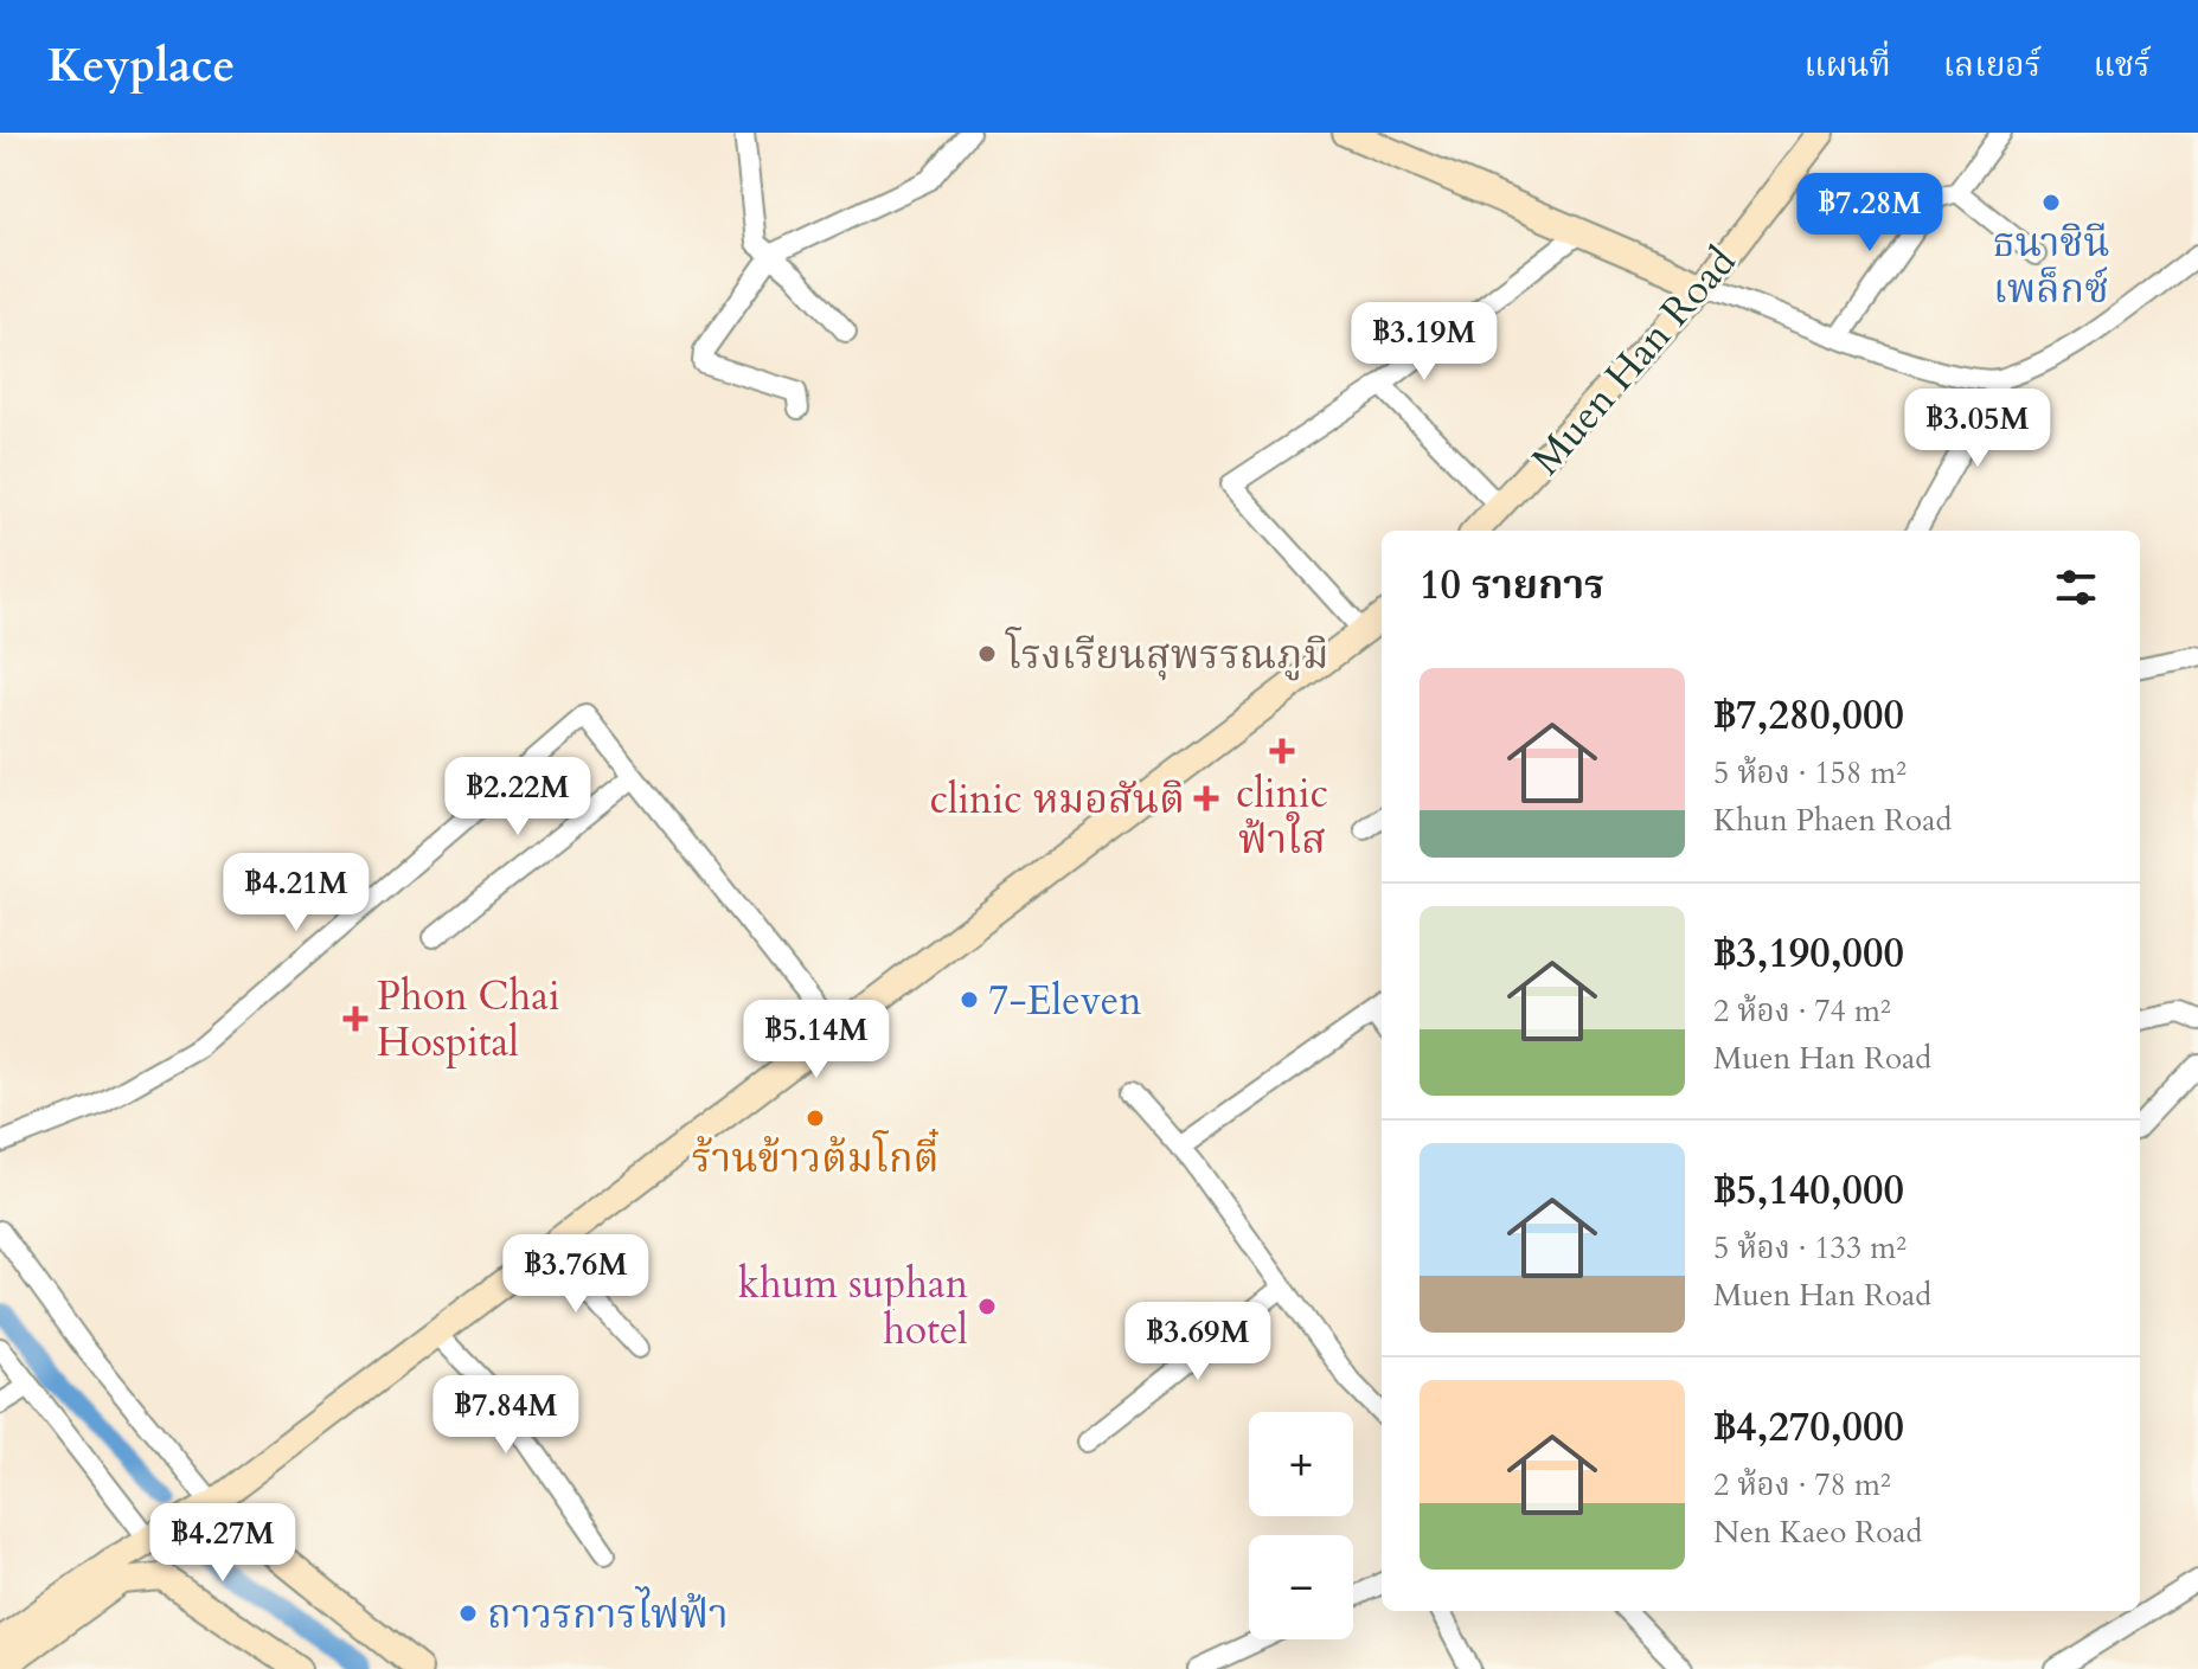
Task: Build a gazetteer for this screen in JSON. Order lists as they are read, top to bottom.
{
  "streets": {
    "main road": ["Muen Han Road"]
  },
  "places": {
    "other": [
      "ธนาชินี เพล็กซ์",
      "โรงเรียนสุพรรณภูมิ",
      "7-Eleven",
      "ร้านข้าวต้มโกตี๋",
      "khum suphan hotel",
      "ถาวรการไฟฟ้า"
    ],
    "health": ["clinic ฟ้าใส", "clinic หมอสันติ", "Phon Chai Hospital"]
  },
  "page": {
    "header": "Keyplace",
    "nav": ["แผนที่", "เลเยอร์", "แชร์"],
    "price": [
      "฿7.28M",
      "฿3.19M",
      "฿3.05M",
      "฿2.22M",
      "฿4.21M",
      "฿5.14M",
      "฿3.76M",
      "฿3.69M",
      "฿7.84M",
      "฿4.27M"
    ],
    "heading": "10 รายการ",
    "list": [
      {
        "name": "฿7,280,000",
        "note": "5 ห้อง · 158 m² · Khun Phaen Road"
      },
      {
        "name": "฿3,190,000",
        "note": "2 ห้อง · 74 m² · Muen Han Road"
      },
      {
        "name": "฿5,140,000",
        "note": "5 ห้อง · 133 m² · Muen Han Road"
      },
      {
        "name": "฿4,270,000",
        "note": "2 ห้อง · 78 m² · Nen Kaeo Road"
      }
    ],
    "map_buttons": ["+", "−"]
  }
}
